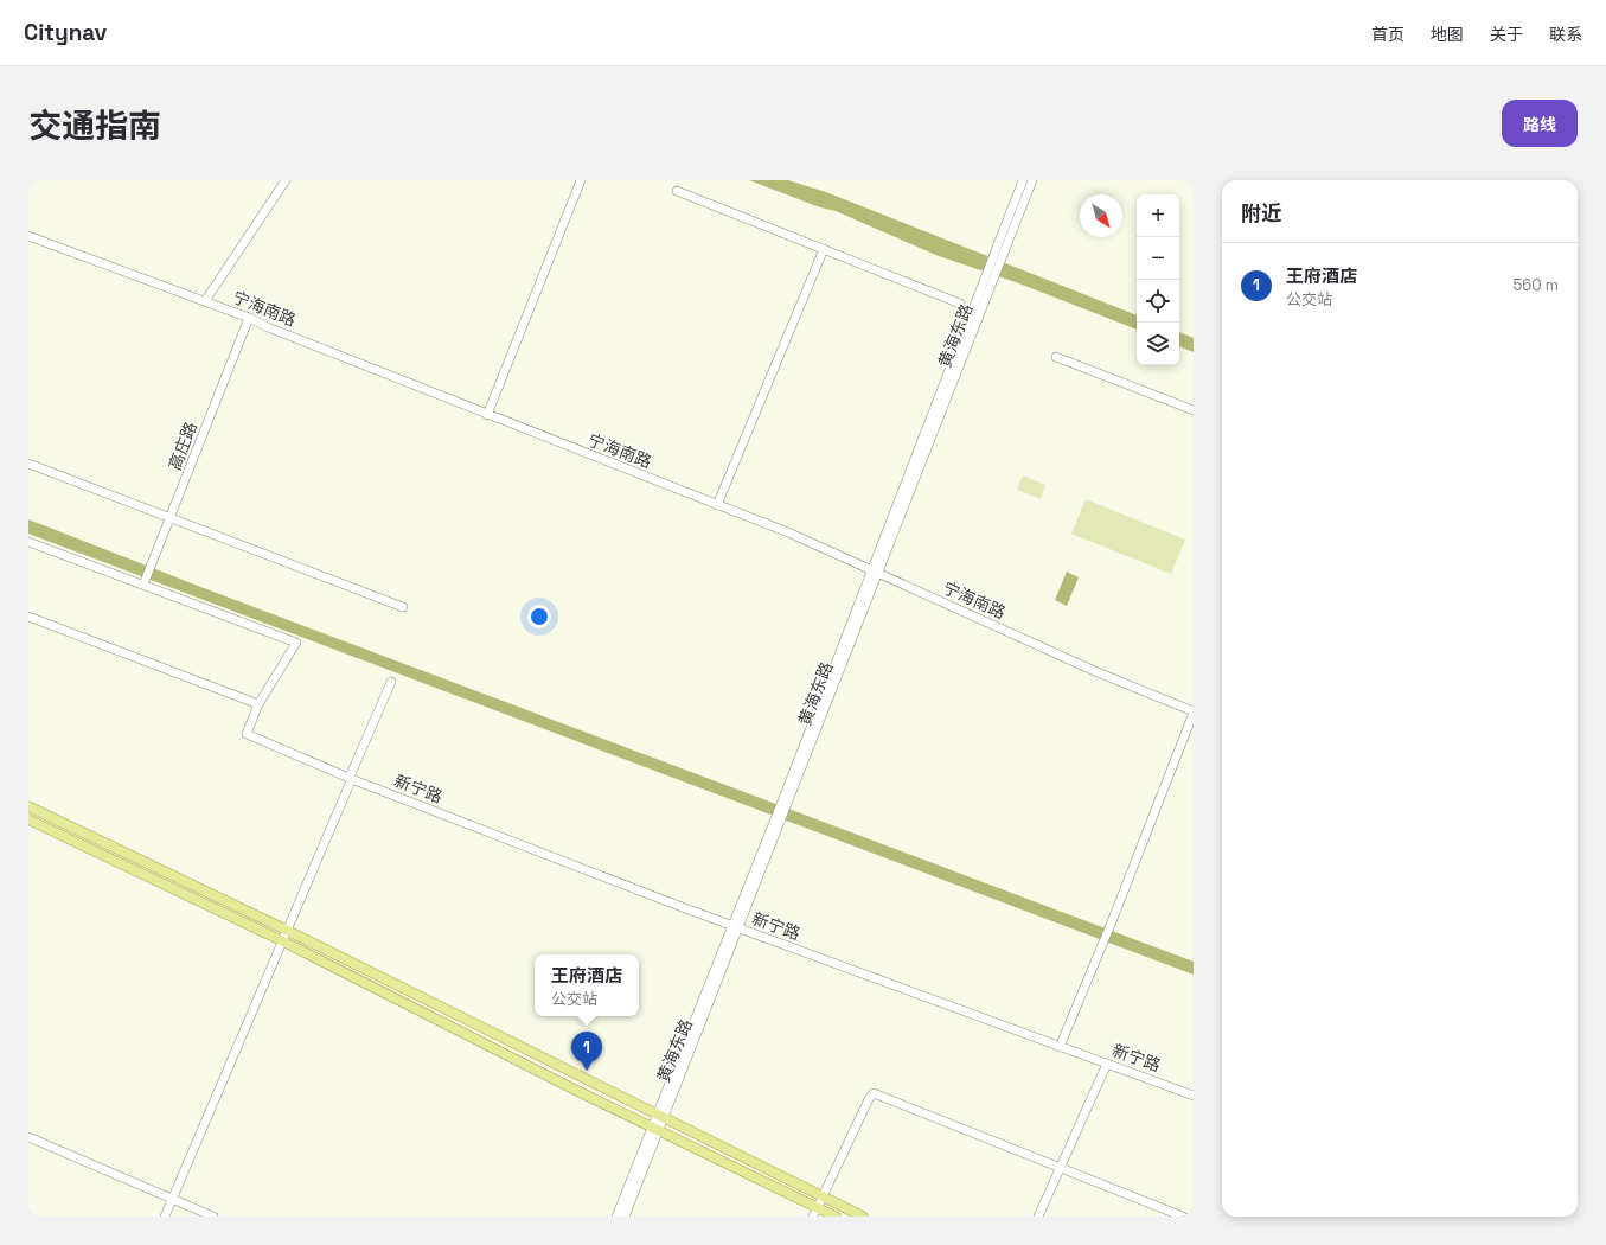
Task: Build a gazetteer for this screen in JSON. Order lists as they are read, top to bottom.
{
  "streets": {
    "street": [
      "宁海南路",
      "黄海东路",
      "高庄路",
      "新宁路"
    ]
  },
  "crossings": [
    ["宁海南路", "黄海东路"],
    ["宁海南路", "高庄路"],
    ["黄海东路", "新宁路"]
  ],
  "north": "bottom right",
  "page": {
    "header": "Citynav",
    "nav": [
      "首页",
      "地图",
      "关于",
      "联系"
    ],
    "title": "交通指南",
    "buttons": "路线",
    "heading": "附近",
    "map_buttons": ["+", "−"],
    "list": [
      {
        "mark": "1",
        "name": "王府酒店",
        "note": "公交站",
        "value": "560 m"
      }
    ],
    "popup": ["王府酒店", "公交站"],
    "pins": "1"
  }
}
